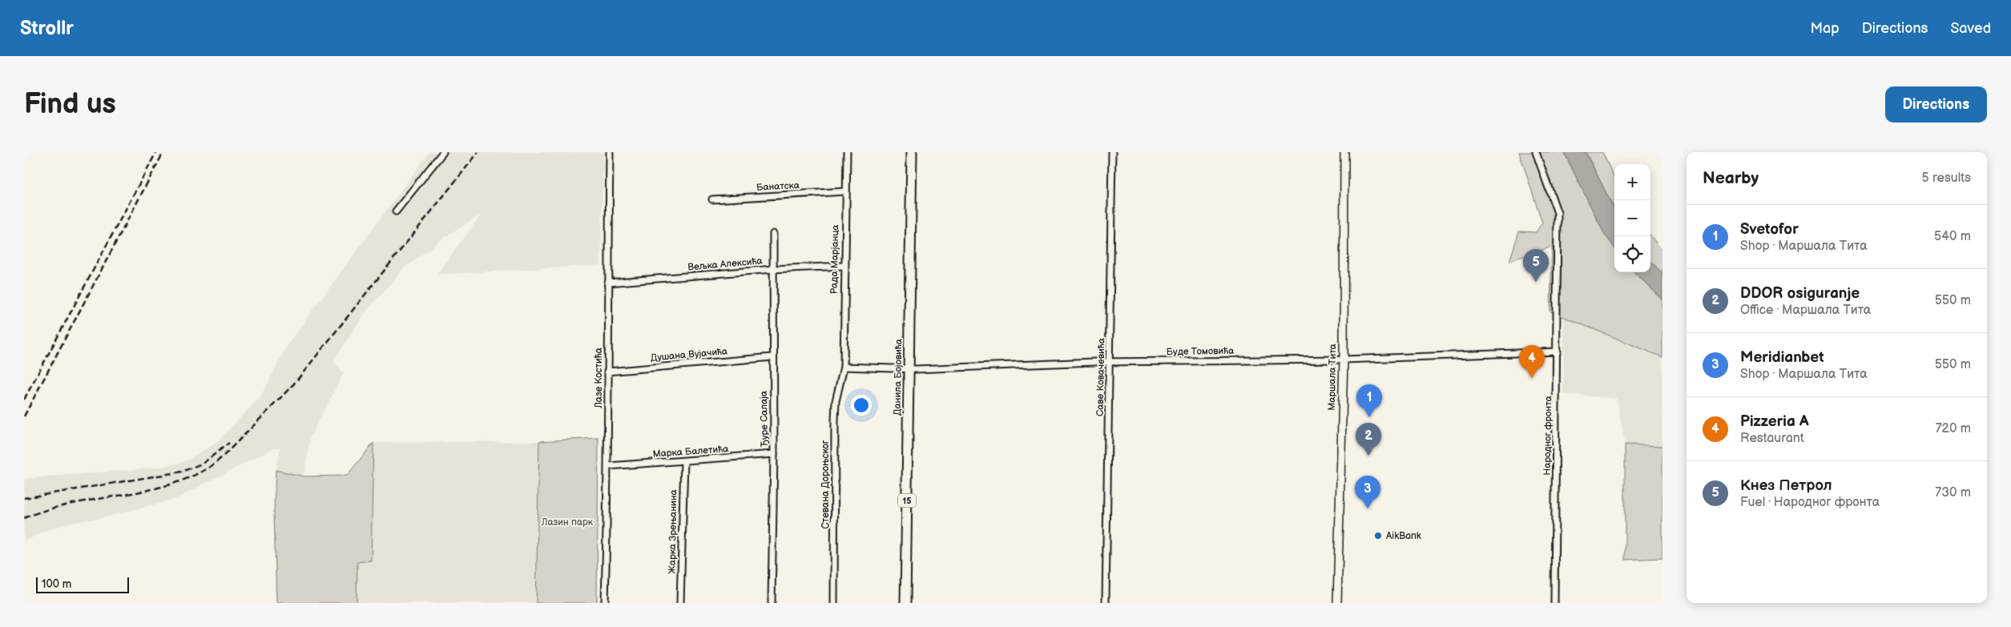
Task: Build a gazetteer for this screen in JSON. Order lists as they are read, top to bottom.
{
  "streets": {
    "main road": ["Данила Бојовића", "15"],
    "street": [
      "Банатска",
      "Рада Марјанца",
      "Вељка Алексића",
      "Буде Томовића",
      "Душана Вујачића",
      "Саве Ковачевића",
      "Маршала Тита",
      "Лазе Костића",
      "Ђуре Салаја",
      "Народног фронта",
      "Марка Балетића",
      "Стевана Дороњског",
      "Жарка Зрењанина"
    ]
  },
  "crossings": [
    ["Банатска", "Рада Марјанца"],
    ["Рада Марјанца", "Вељка Алексића"],
    ["Рада Марјанца", "Буде Томовића"],
    ["Рада Марјанца", "Стевана Дороњског"],
    ["Вељка Алексића", "Лазе Костића"],
    ["Вељка Алексића", "Ђуре Салаја"],
    ["Буде Томовића", "Данила Бојовића"],
    ["Буде Томовића", "Саве Ковачевића"],
    ["Буде Томовића", "Маршала Тита"],
    ["Буде Томовића", "Народног фронта"],
    ["Буде Томовића", "Стевана Дороњског"],
    ["Душана Вујачића", "Лазе Костића"],
    ["Душана Вујачића", "Ђуре Салаја"],
    ["Лазе Костића", "Марка Балетића"],
    ["Ђуре Салаја", "Марка Балетића"],
    ["Марка Балетића", "Жарка Зрењанина"]
  ],
  "parks": ["Лазин парк"],
  "places": ["AikBank"],
  "scale_bar": "100 m",
  "page": {
    "header": "Strollr",
    "nav": ["Map", "Directions", "Saved"],
    "buttons": "Directions",
    "title": "Find us",
    "heading": ["Nearby", "5 results"],
    "map_buttons": ["+", "−"],
    "list": [
      {
        "mark": "1",
        "name": "Svetofor",
        "note": "Shop · Маршала Тита",
        "value": "540 m"
      },
      {
        "mark": "2",
        "name": "DDOR osiguranje",
        "note": "Office · Маршала Тита",
        "value": "550 m"
      },
      {
        "mark": "3",
        "name": "Meridianbet",
        "note": "Shop · Маршала Тита",
        "value": "550 m"
      },
      {
        "mark": "4",
        "name": "Pizzeria A",
        "note": "Restaurant",
        "value": "720 m"
      },
      {
        "mark": "5",
        "name": "Кнез Петрол",
        "note": "Fuel · Народног фронта",
        "value": "730 m"
      }
    ],
    "pins": [
      "5",
      "4",
      "1",
      "2",
      "3"
    ],
    "scale": "100 m"
  }
}
